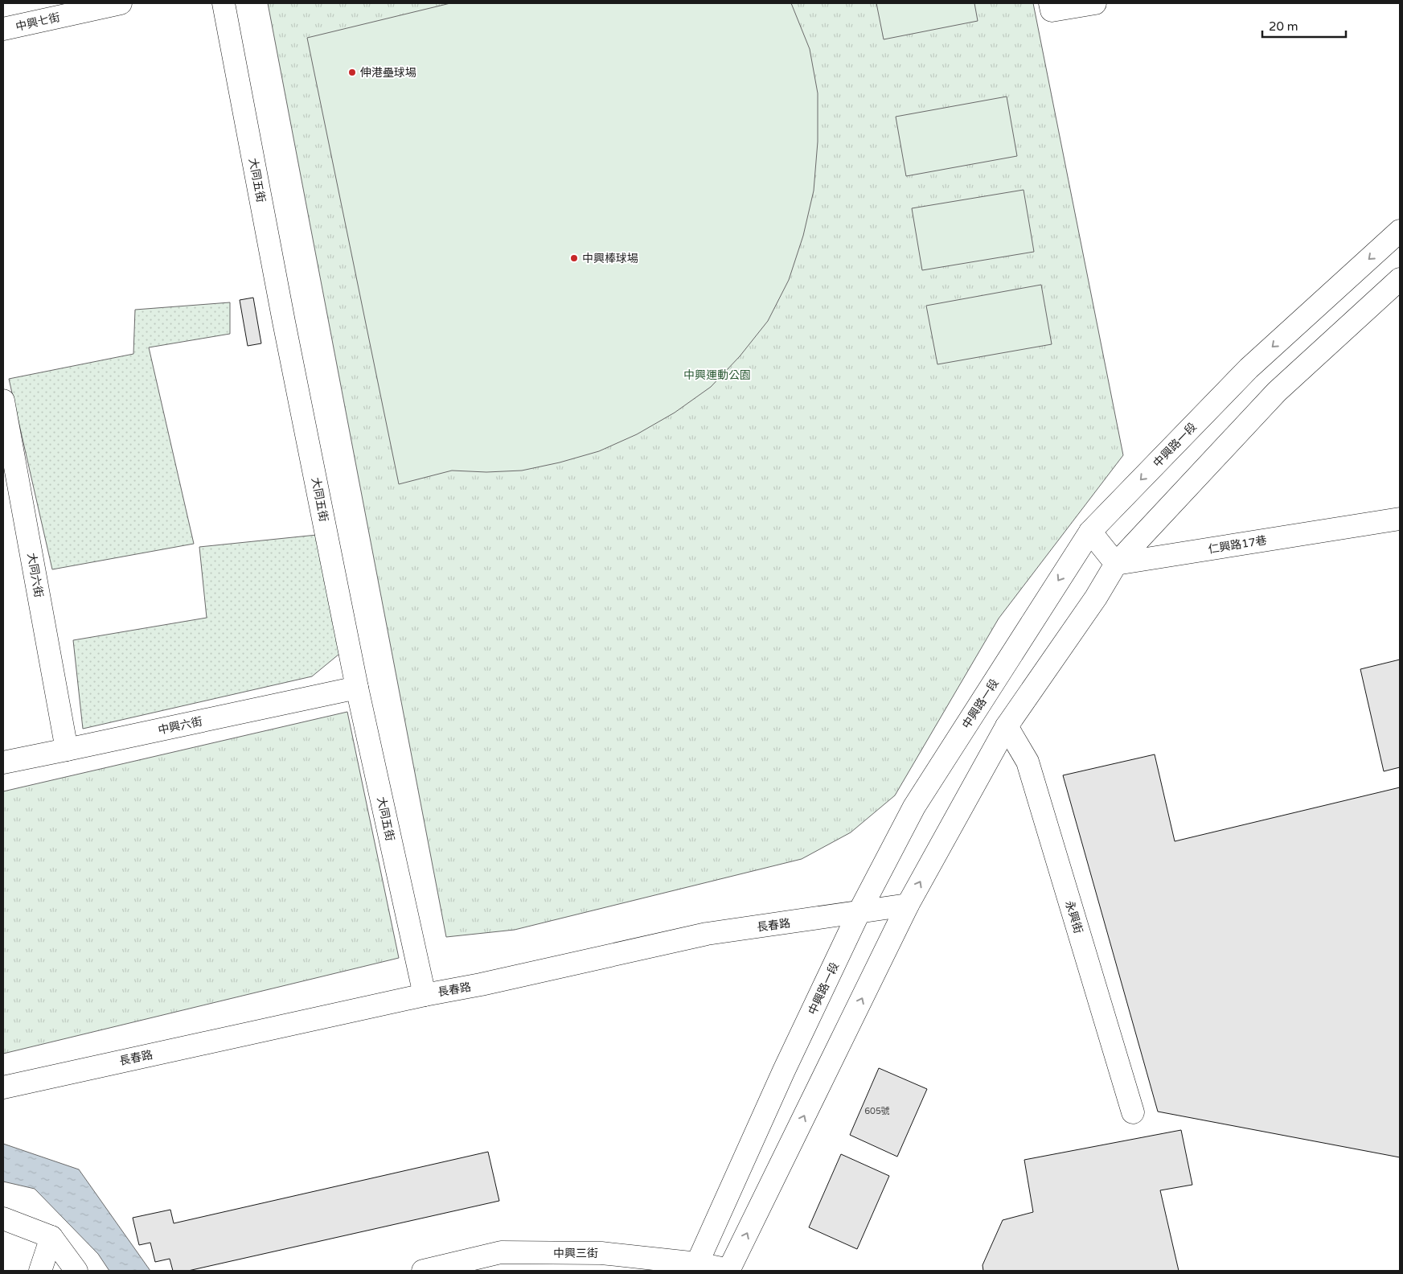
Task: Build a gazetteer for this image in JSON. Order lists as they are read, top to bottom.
{
  "streets": {
    "street": [
      "中興七街",
      "大同五街",
      "中興路一段",
      "仁興路17巷",
      "大同六街",
      "中興六街",
      "永興街",
      "長春路",
      "中興三街"
    ]
  },
  "crossings": [
    ["大同五街", "中興六街"],
    ["大同五街", "長春路"],
    ["中興路一段", "長春路"],
    ["中興路一段", "中興三街"],
    ["大同六街", "中興六街"]
  ],
  "parks": ["中興運動公園"],
  "places": ["伸港壘球場", "中興棒球場"],
  "house_numbers": ["605號"],
  "scale_bar": "20 m"
}
